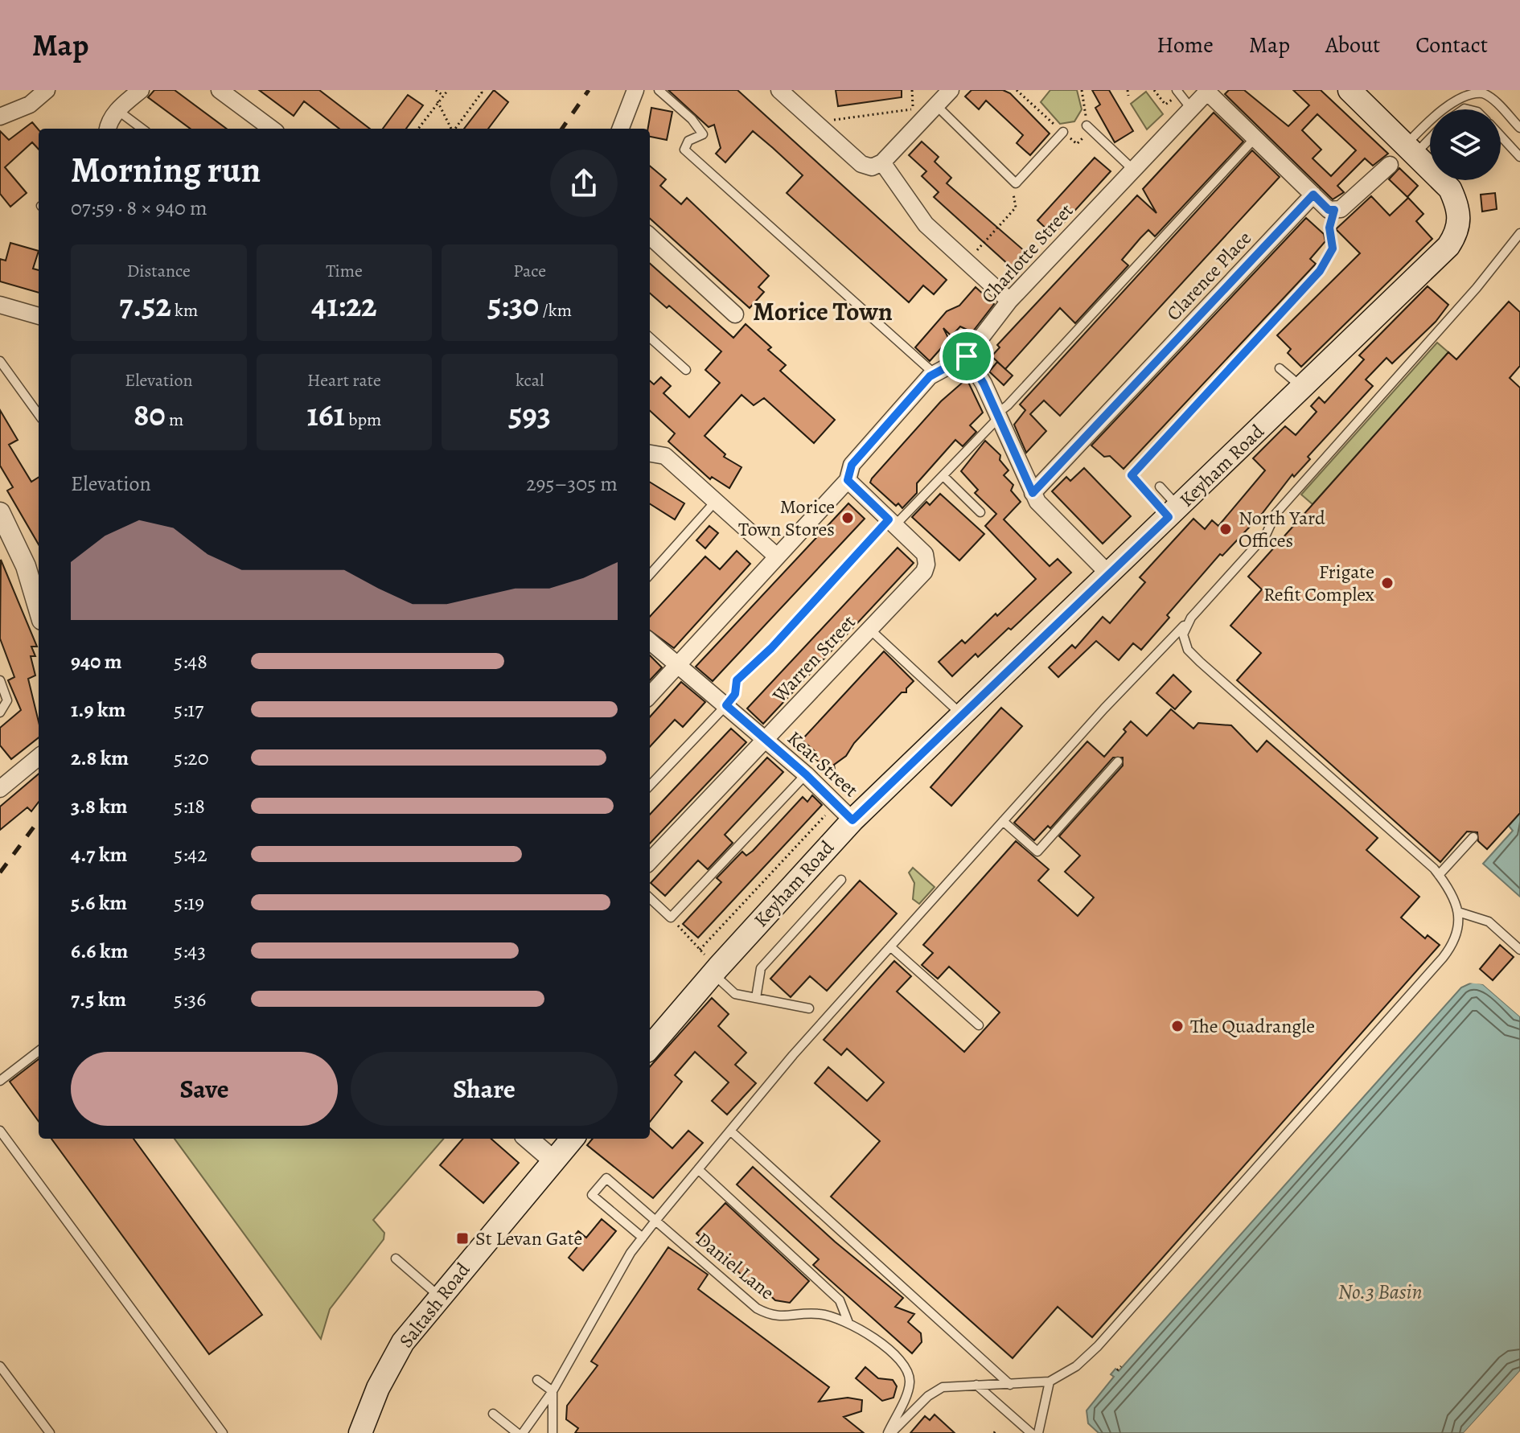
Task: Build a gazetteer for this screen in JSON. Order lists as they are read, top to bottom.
{
  "streets": {
    "main road": ["Keyham Road", "Saltash Road"],
    "street": [
      "Charlotte Street",
      "Clarence Place",
      "Warren Street",
      "Keat Street"
    ],
    "lane": ["Daniel Lane"]
  },
  "crossings": [
    ["Charlotte Street", "Warren Street"],
    ["Charlotte Street", "Keat Street"],
    ["Keyham Road", "Keat Street"],
    ["Warren Street", "Keat Street"]
  ],
  "districts": ["Morice Town"],
  "water": ["No.3 Basin"],
  "places": {
    "other": [
      "Morice Town Stores",
      "North Yard Offices",
      "Frigate Refit Complex",
      "The Quadrangle"
    ],
    "transit": ["St Levan Gate"]
  },
  "page": {
    "header": "Map",
    "nav": [
      "Home",
      "Map",
      "About",
      "Contact"
    ],
    "heading": ["Morning run", "07:59 · 8 × 940 m"],
    "stats": [
      ["Distance", "7.52 km"],
      ["Time", "41:22"],
      ["Pace", "5:30 /km"],
      ["Elevation", "80 m"],
      ["Heart rate", "161 bpm"],
      ["kcal", "593"]
    ],
    "chart": ["Elevation", "295–305 m"],
    "list": [
      {
        "name": "940 m",
        "note": "5:48"
      },
      {
        "name": "1.9 km",
        "note": "5:17"
      },
      {
        "name": "2.8 km",
        "note": "5:20"
      },
      {
        "name": "3.8 km",
        "note": "5:18"
      },
      {
        "name": "4.7 km",
        "note": "5:42"
      },
      {
        "name": "5.6 km",
        "note": "5:19"
      },
      {
        "name": "6.6 km",
        "note": "5:43"
      },
      {
        "name": "7.5 km",
        "note": "5:36"
      }
    ],
    "buttons": ["Save", "Share"]
  }
}
